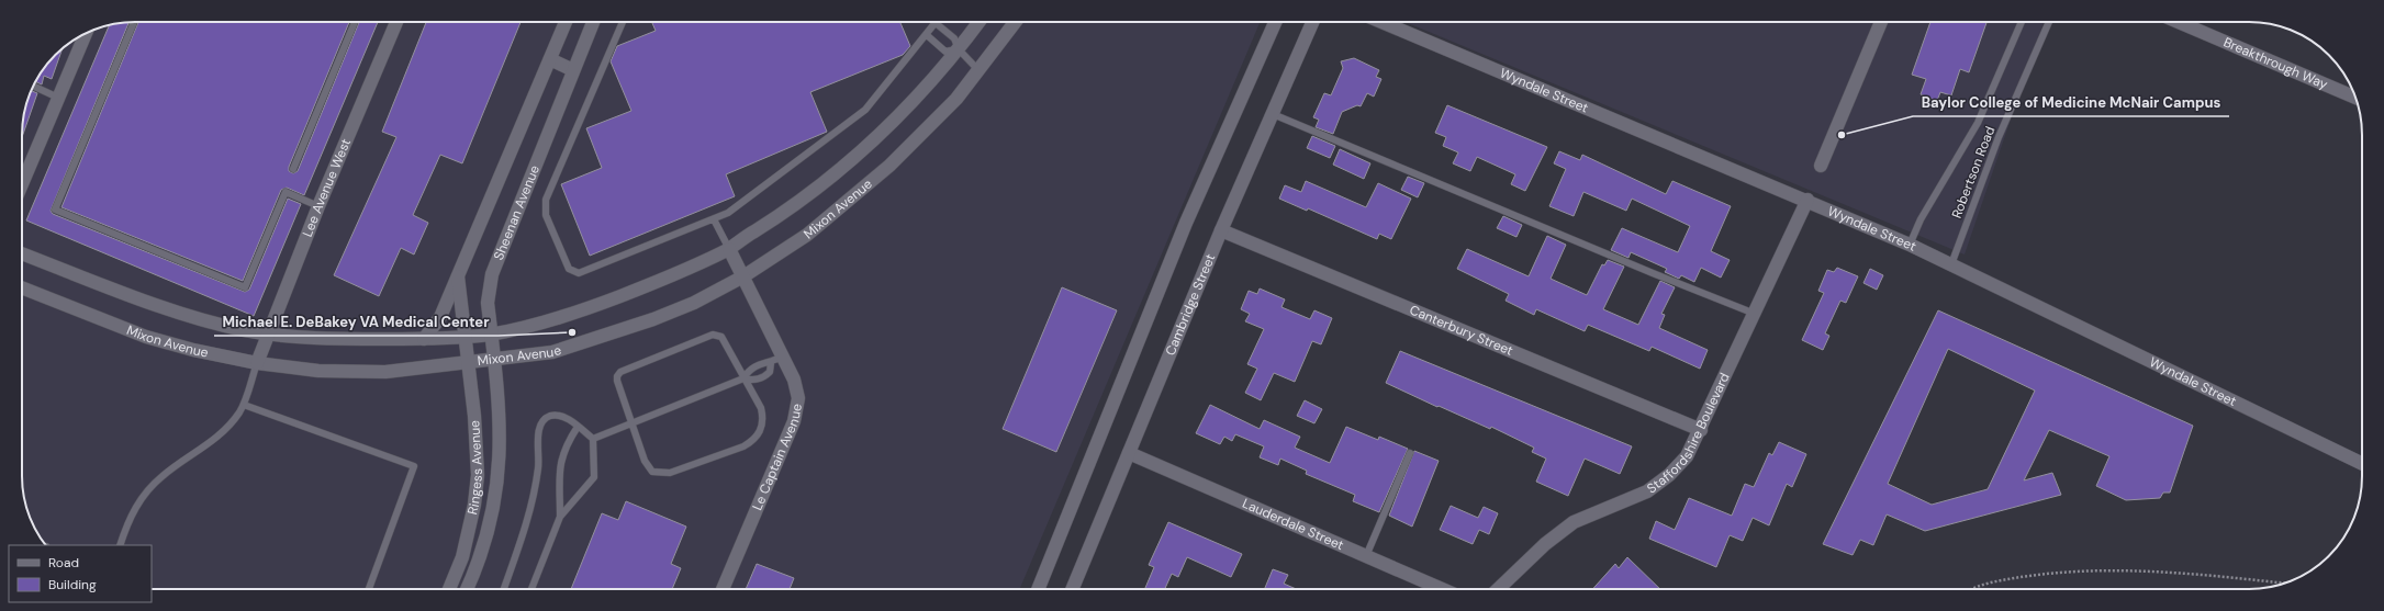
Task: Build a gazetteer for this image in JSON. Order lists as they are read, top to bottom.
{
  "streets": {
    "street": [
      "Breakthrough Way",
      "Wyndale Street",
      "Lee Avenue West",
      "Mixon Avenue",
      "Sheenan Avenue",
      "Cambridge Street",
      "Canterbury Street",
      "Staffordshire Boulevard",
      "Le Captain Avenue",
      "Ringess Avenue",
      "Lauderdale Street"
    ],
    "lane": ["Robertson Road"]
  },
  "crossings": [
    ["Wyndale Street", "Robertson Road"],
    ["Wyndale Street", "Staffordshire Boulevard"],
    ["Lee Avenue West", "Mixon Avenue"],
    ["Mixon Avenue", "Sheenan Avenue"],
    ["Mixon Avenue", "Le Captain Avenue"],
    ["Mixon Avenue", "Ringess Avenue"],
    ["Sheenan Avenue", "Ringess Avenue"],
    ["Cambridge Street", "Canterbury Street"],
    ["Cambridge Street", "Lauderdale Street"],
    ["Canterbury Street", "Staffordshire Boulevard"]
  ],
  "places": ["Baylor College of Medicine McNair Campus", "Michael E. DeBakey VA Medical Center"],
  "legend": ["Road", "Building"]
}
